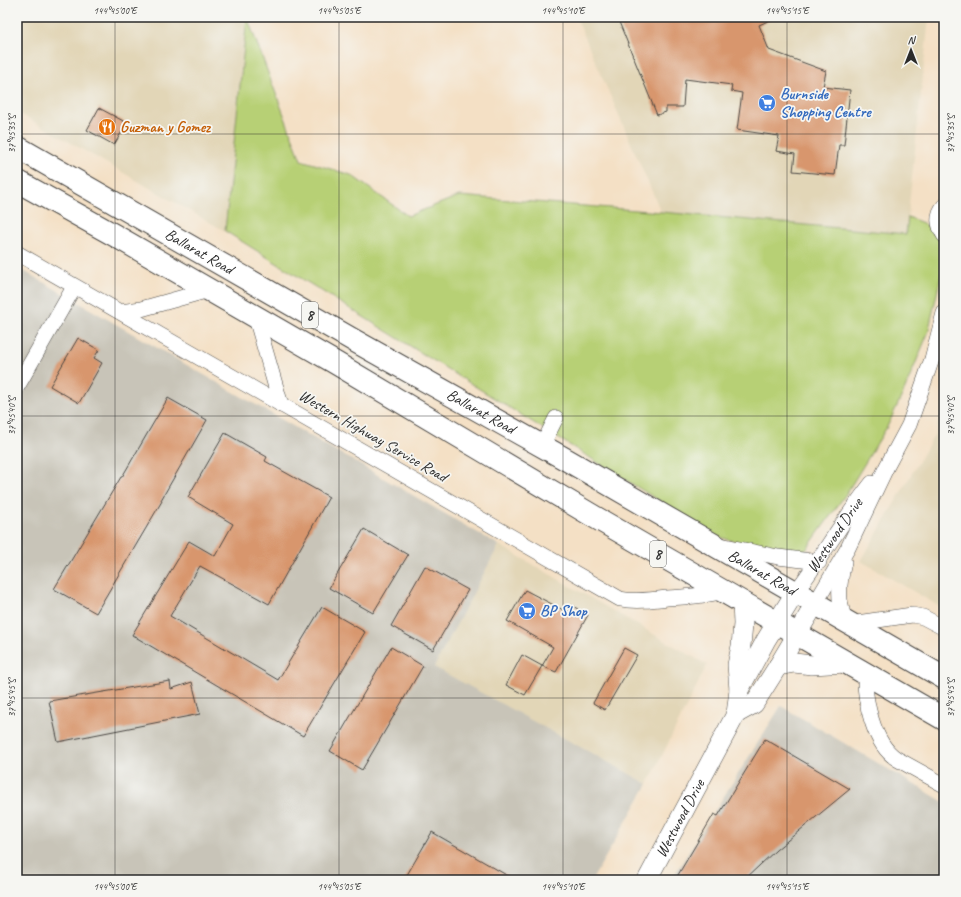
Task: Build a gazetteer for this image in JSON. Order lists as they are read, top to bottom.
{
  "streets": {
    "highway": ["Ballarat Road", "8"],
    "main road": ["Westwood Drive"],
    "street": ["Western Highway Service Road"]
  },
  "crossings": [
    ["Ballarat Road", "Western Highway Service Road"],
    ["Ballarat Road", "Westwood Drive"]
  ],
  "places": {
    "supermarket": ["Burnside Shopping Centre", "BP Shop"],
    "restaurant": ["Guzman y Gomez"]
  },
  "north": "top",
  "coordinates": [
    "144°45'00\"E",
    "144°45'05\"E",
    "144°45'10\"E",
    "144°45'15\"E",
    "37°45'35\"S",
    "37°45'40\"S",
    "37°45'45\"S"
  ]
}
